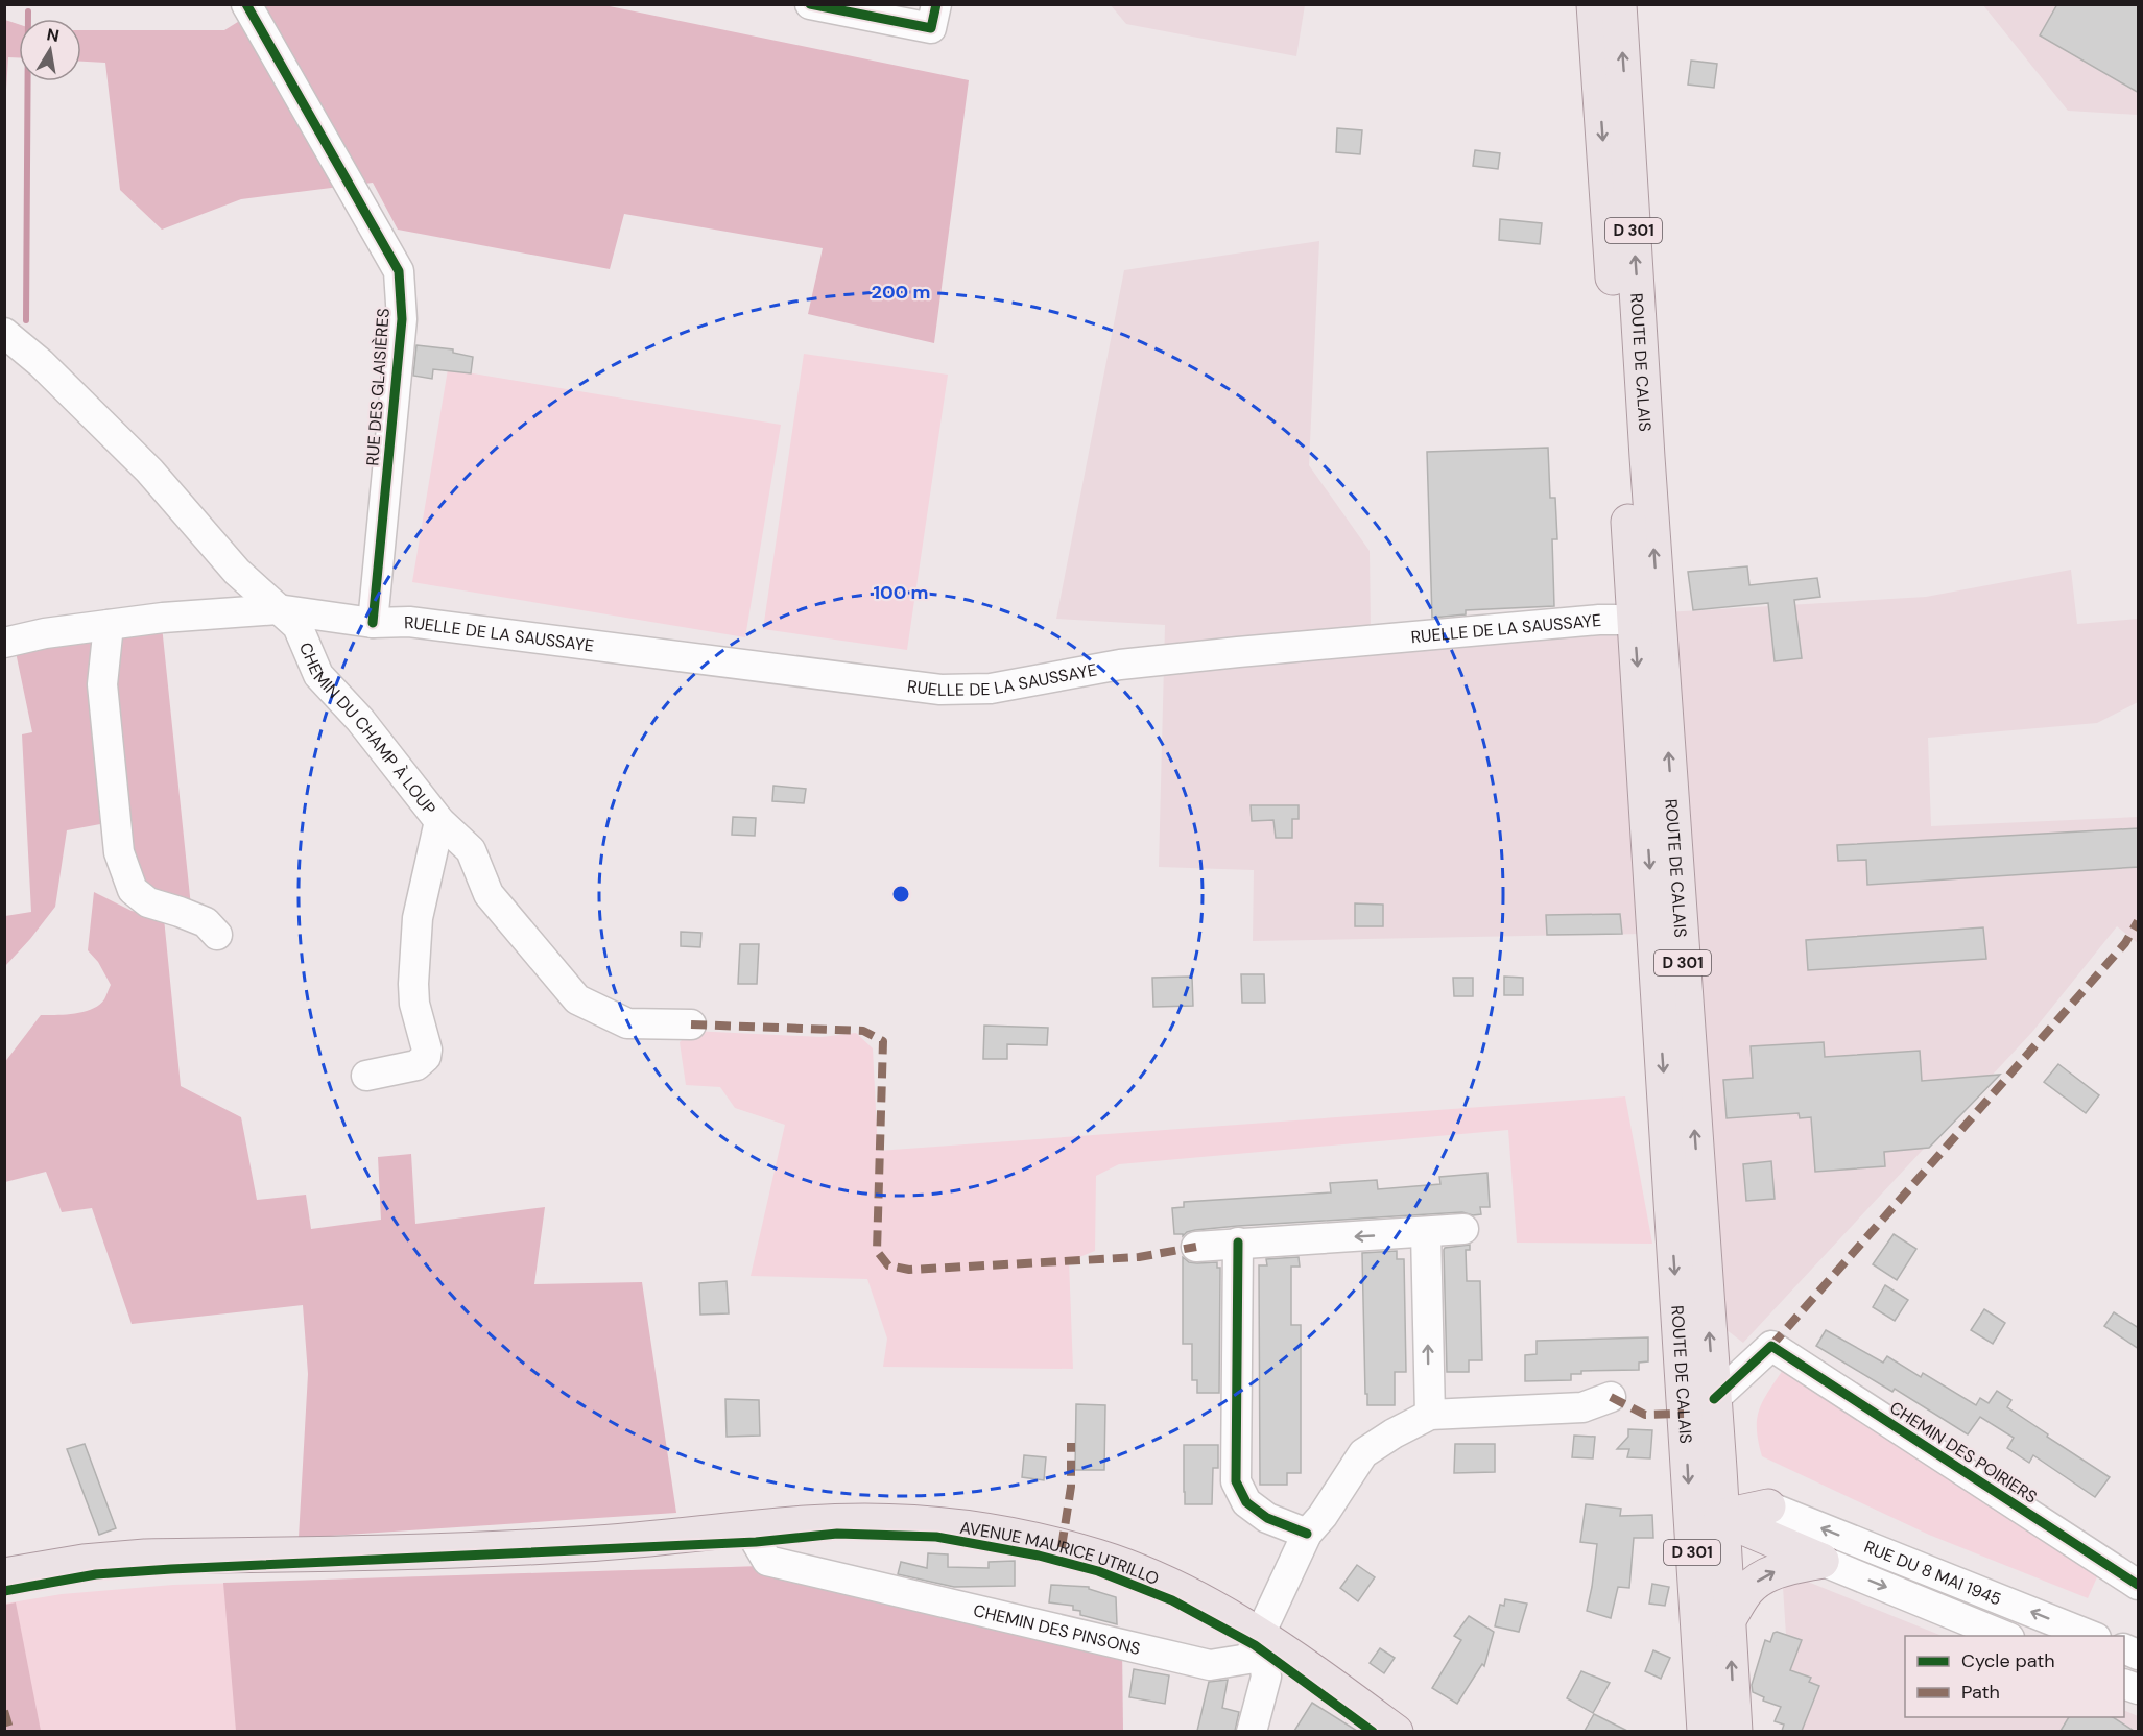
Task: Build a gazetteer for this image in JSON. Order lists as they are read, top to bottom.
{
  "streets": {
    "main road": ["D 301", "ROUTE DE CALAIS", "AVENUE MAURICE UTRILLO"],
    "street": [
      "RUE DES GLAISIÈRES",
      "RUELLE DE LA SAUSSAYE",
      "CHEMIN DU CHAMP À LOUP",
      "CHEMIN DES POIRIERS",
      "RUE DU 8 MAI 1945",
      "CHEMIN DES PINSONS"
    ]
  },
  "crossings": [
    ["ROUTE DE CALAIS", "RUELLE DE LA SAUSSAYE"],
    ["ROUTE DE CALAIS", "CHEMIN DES POIRIERS"],
    ["RUE DES GLAISIÈRES", "RUELLE DE LA SAUSSAYE"],
    ["RUELLE DE LA SAUSSAYE", "CHEMIN DU CHAMP À LOUP"],
    ["AVENUE MAURICE UTRILLO", "CHEMIN DES PINSONS"]
  ],
  "legend": ["Cycle path", "Path"],
  "north": "top",
  "rings": ["200 m", "100 m"]
}
